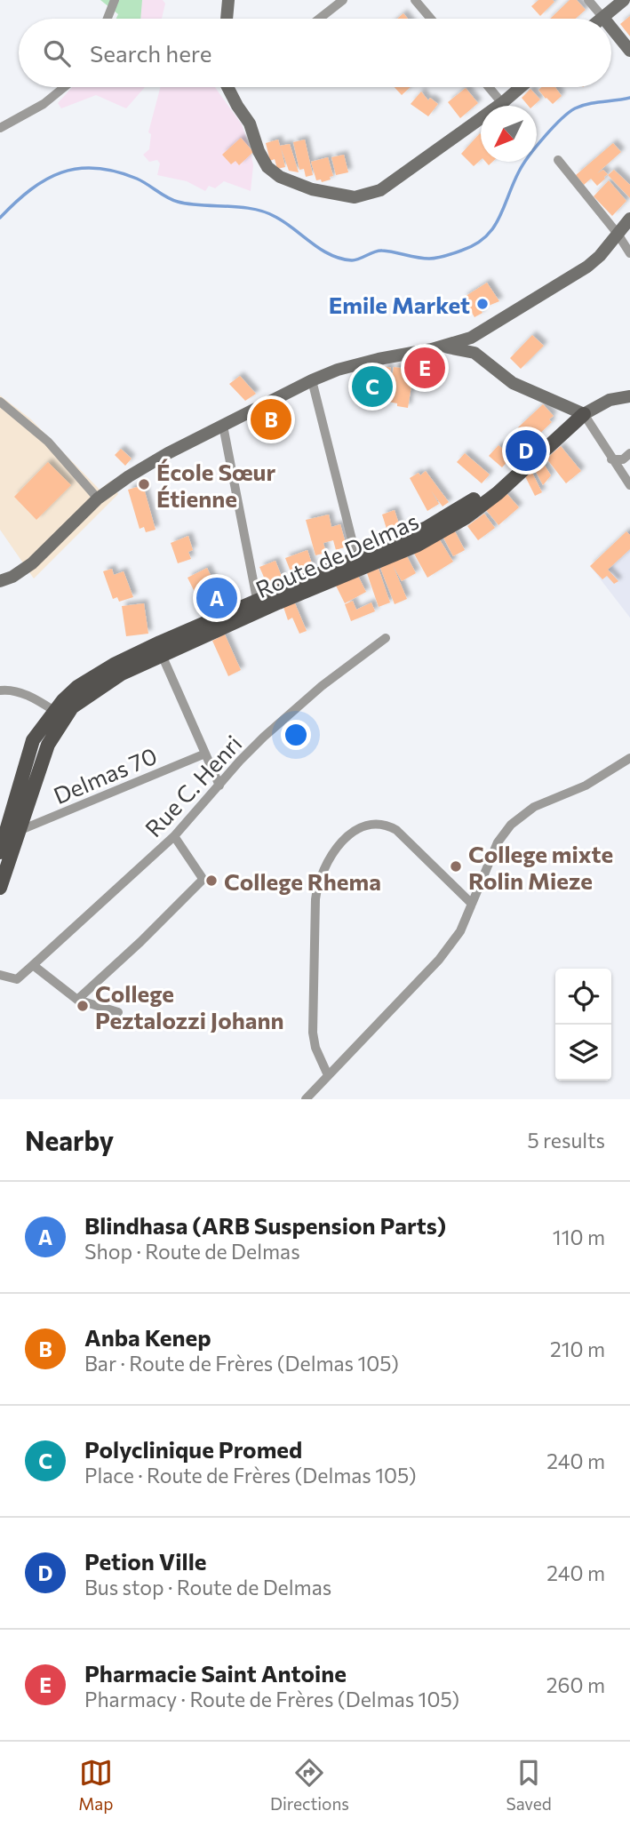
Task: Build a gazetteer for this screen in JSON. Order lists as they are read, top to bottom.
{
  "streets": {
    "main road": ["Route de Delmas"],
    "street": ["Delmas 70", "Rue C. Henri"]
  },
  "crossings": [
    ["Route de Delmas", "Delmas 70"]
  ],
  "places": [
    "Emile Market",
    "École Sœur Étienne",
    "College mixte Rolin Mieze",
    "College Rhema",
    "College Peztalozzi Johann"
  ],
  "north": "bottom left",
  "page": {
    "search": "Search here",
    "pins": [
      "E",
      "C",
      "B",
      "D",
      "A"
    ],
    "heading": ["Nearby", "5 results"],
    "list": [
      {
        "mark": "A",
        "name": "Blindhasa (ARB Suspension Parts)",
        "note": "Shop · Route de Delmas",
        "value": "110 m"
      },
      {
        "mark": "B",
        "name": "Anba Kenep",
        "note": "Bar · Route de Frères (Delmas 105)",
        "value": "210 m"
      },
      {
        "mark": "C",
        "name": "Polyclinique Promed",
        "note": "Place · Route de Frères (Delmas 105)",
        "value": "240 m"
      },
      {
        "mark": "D",
        "name": "Petion Ville",
        "note": "Bus stop · Route de Delmas",
        "value": "240 m"
      },
      {
        "mark": "E",
        "name": "Pharmacie Saint Antoine",
        "note": "Pharmacy · Route de Frères (Delmas 105)",
        "value": "260 m"
      }
    ],
    "nav": ["Map", "Directions", "Saved"]
  }
}
